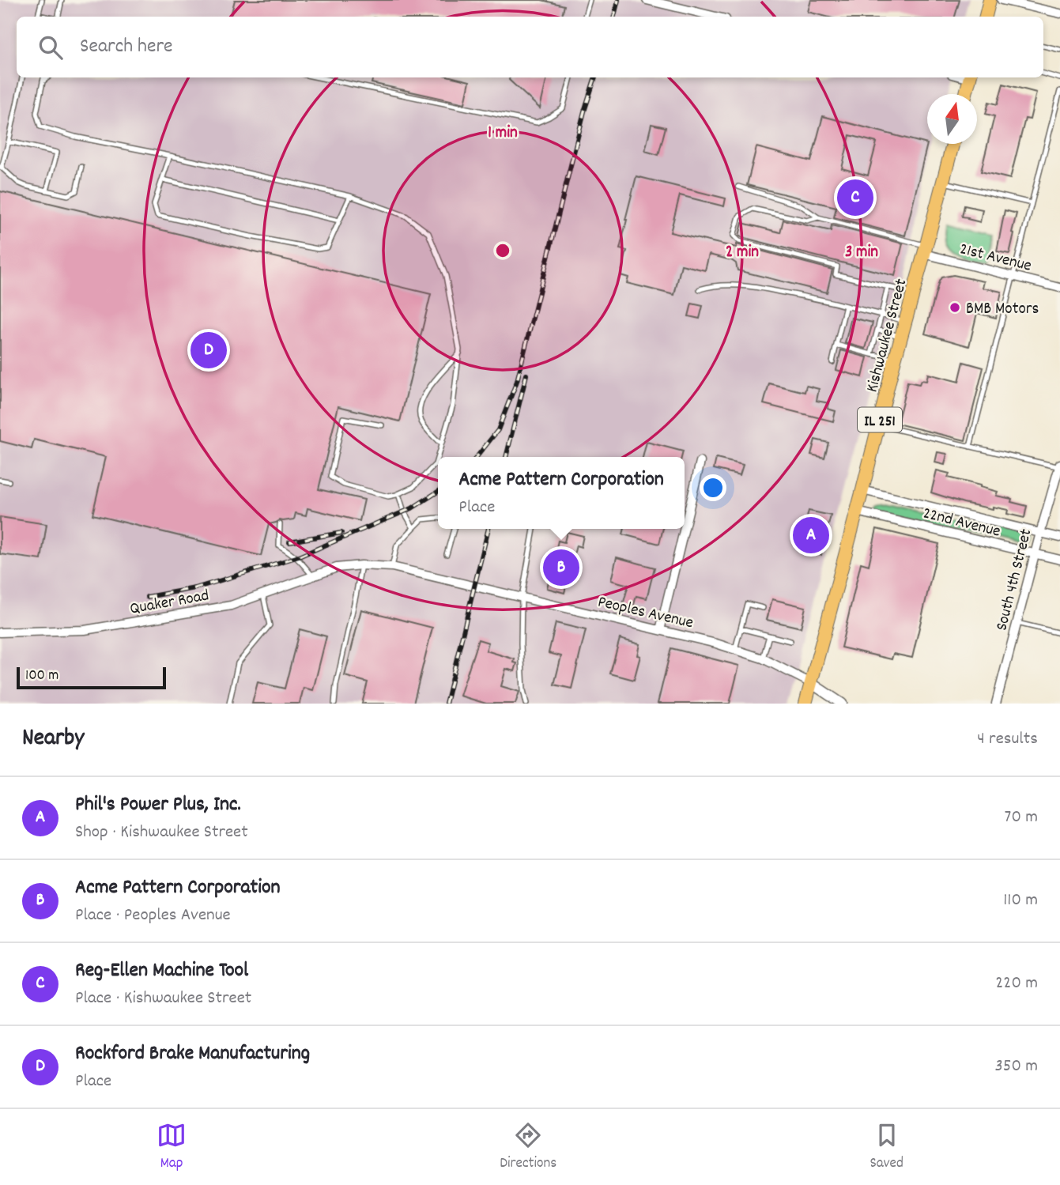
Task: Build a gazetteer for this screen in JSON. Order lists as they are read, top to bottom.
{
  "streets": {
    "main road": ["Kishwaukee Street", "IL 251"],
    "street": [
      "21st Avenue",
      "22nd Avenue",
      "South 4th Street",
      "Quaker Road",
      "Peoples Avenue"
    ]
  },
  "crossings": [
    ["21st Avenue", "Kishwaukee Street"],
    ["Kishwaukee Street", "22nd Avenue"],
    ["Kishwaukee Street", "Peoples Avenue"],
    ["22nd Avenue", "South 4th Street"],
    ["Quaker Road", "Peoples Avenue"]
  ],
  "places": ["BMB Motors"],
  "scale_bar": "100 m",
  "north": "top",
  "page": {
    "search": "Search here",
    "pins": [
      "C",
      "D",
      "A",
      "B"
    ],
    "popup": ["Acme Pattern Corporation", "Place"],
    "scale": "100 m",
    "heading": ["Nearby", "4 results"],
    "list": [
      {
        "mark": "A",
        "name": "Phil's Power Plus, Inc.",
        "note": "Shop · Kishwaukee Street",
        "value": "70 m"
      },
      {
        "mark": "B",
        "name": "Acme Pattern Corporation",
        "note": "Place · Peoples Avenue",
        "value": "110 m"
      },
      {
        "mark": "C",
        "name": "Reg-Ellen Machine Tool",
        "note": "Place · Kishwaukee Street",
        "value": "220 m"
      },
      {
        "mark": "D",
        "name": "Rockford Brake Manufacturing",
        "note": "Place",
        "value": "350 m"
      }
    ],
    "nav": ["Map", "Directions", "Saved"]
  },
  "rings": ["1 min", "2 min", "3 min"]
}
